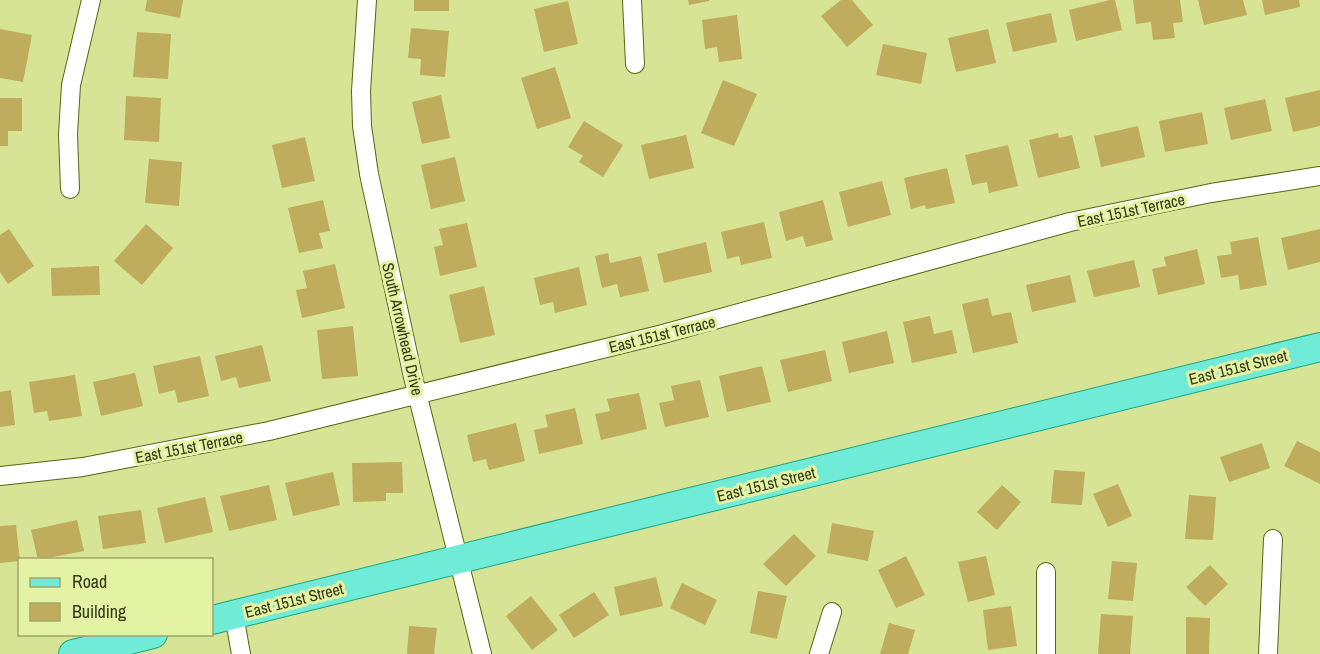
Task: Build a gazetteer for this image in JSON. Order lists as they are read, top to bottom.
{
  "streets": {
    "main road": ["East 151st Street"],
    "street": ["East 151st Terrace", "South Arrowhead Drive"]
  },
  "crossings": [
    ["East 151st Terrace", "South Arrowhead Drive"],
    ["South Arrowhead Drive", "East 151st Street"]
  ],
  "legend": ["Road", "Building"]
}
